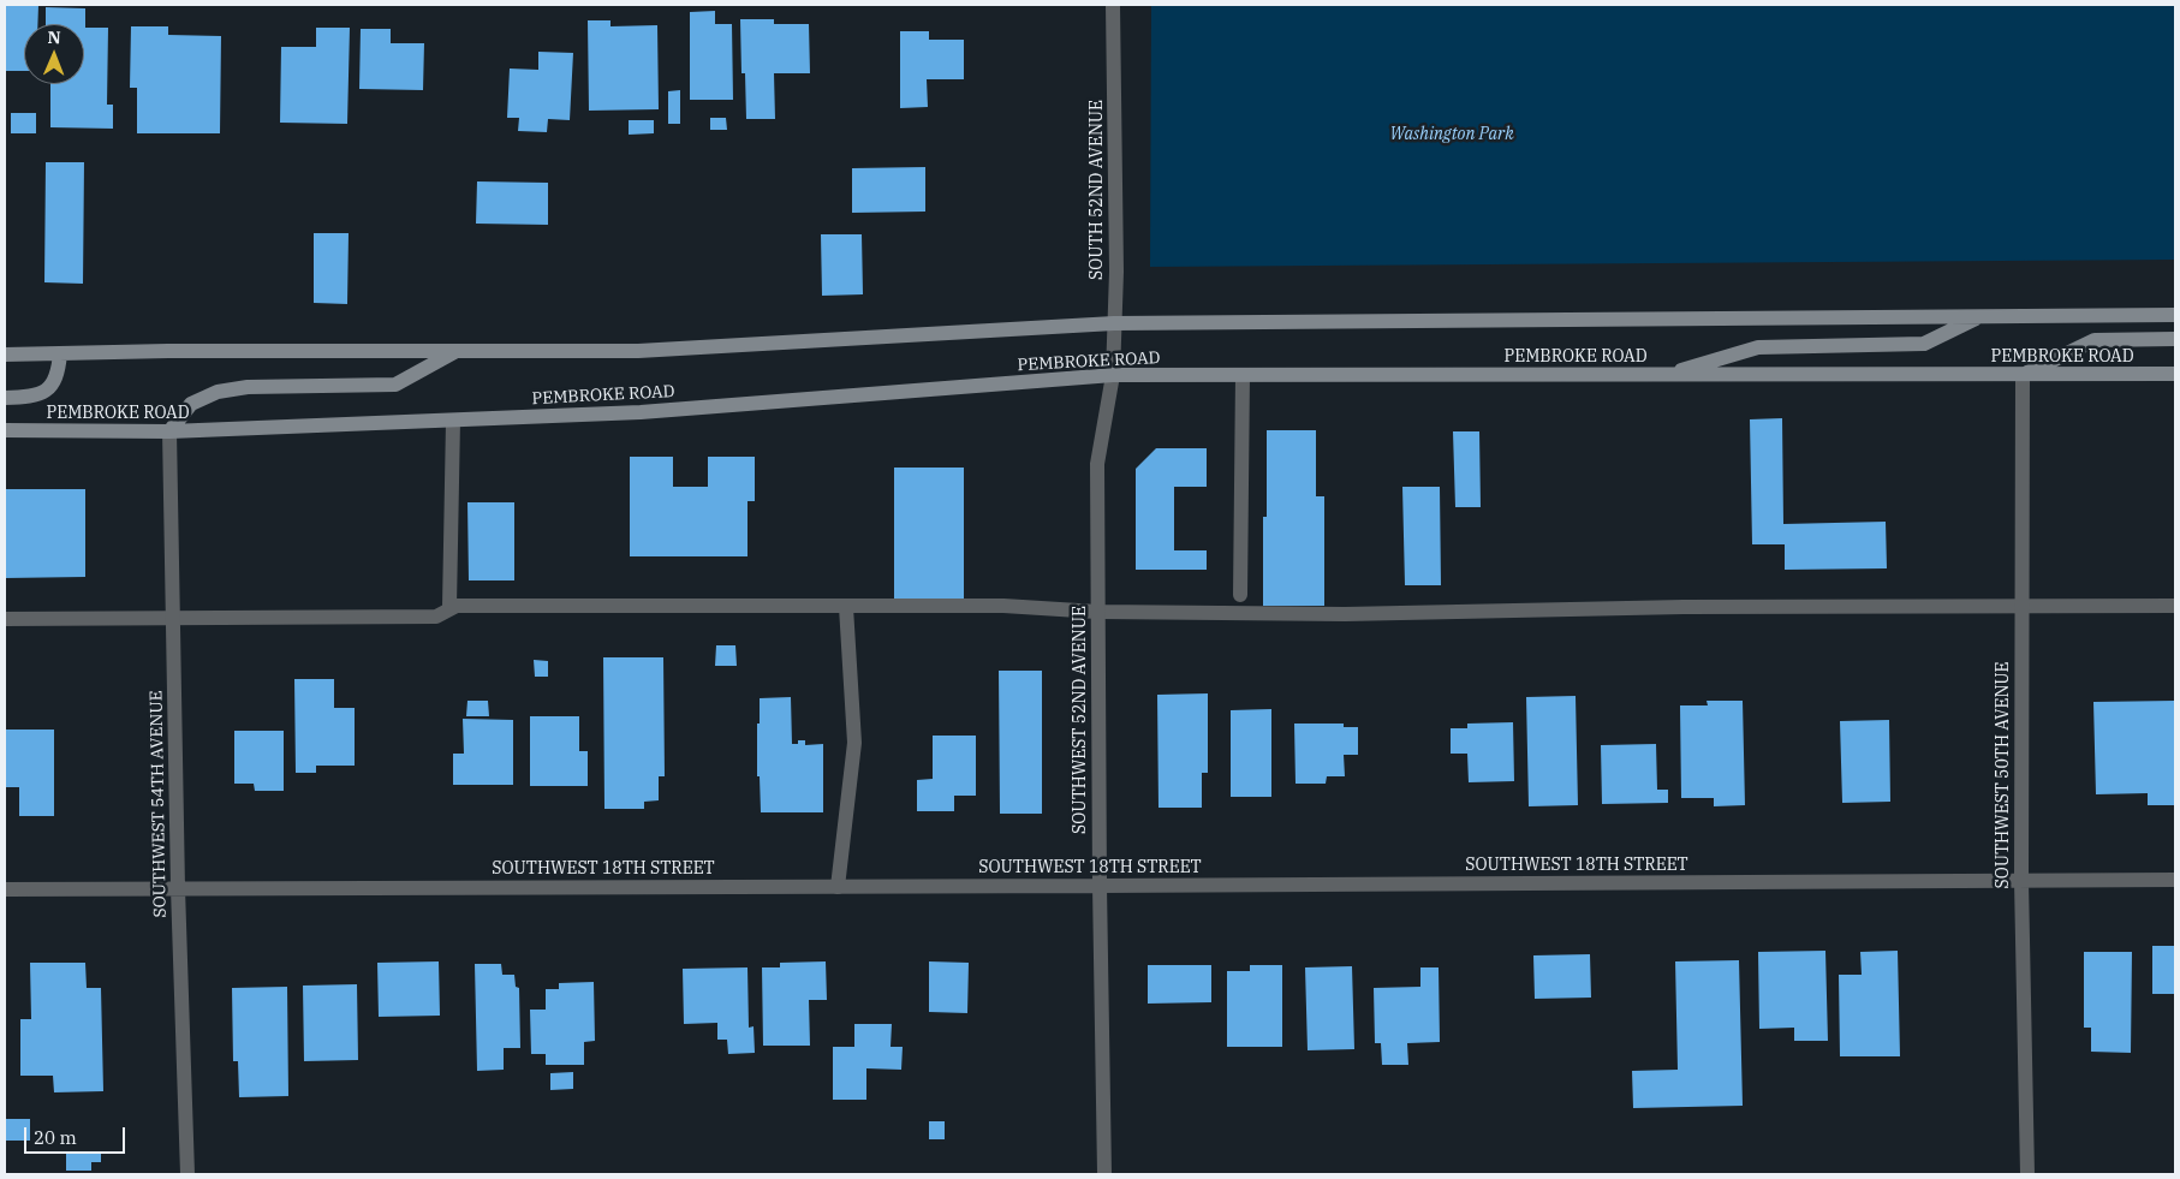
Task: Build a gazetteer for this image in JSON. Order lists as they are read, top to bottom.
{
  "streets": {
    "main road": ["PEMBROKE ROAD"],
    "street": [
      "SOUTH 52ND AVENUE",
      "SOUTHWEST 52ND AVENUE",
      "SOUTHWEST 50TH AVENUE",
      "SOUTHWEST 54TH AVENUE",
      "SOUTHWEST 18TH STREET"
    ]
  },
  "crossings": [
    ["SOUTH 52ND AVENUE", "PEMBROKE ROAD"],
    ["SOUTH 52ND AVENUE", "SOUTHWEST 52ND AVENUE"],
    ["PEMBROKE ROAD", "SOUTHWEST 52ND AVENUE"],
    ["PEMBROKE ROAD", "SOUTHWEST 50TH AVENUE"],
    ["PEMBROKE ROAD", "SOUTHWEST 54TH AVENUE"],
    ["SOUTHWEST 52ND AVENUE", "SOUTHWEST 18TH STREET"],
    ["SOUTHWEST 50TH AVENUE", "SOUTHWEST 18TH STREET"],
    ["SOUTHWEST 54TH AVENUE", "SOUTHWEST 18TH STREET"]
  ],
  "parks": ["Washington Park"],
  "scale_bar": "20 m",
  "north": "top"
}
